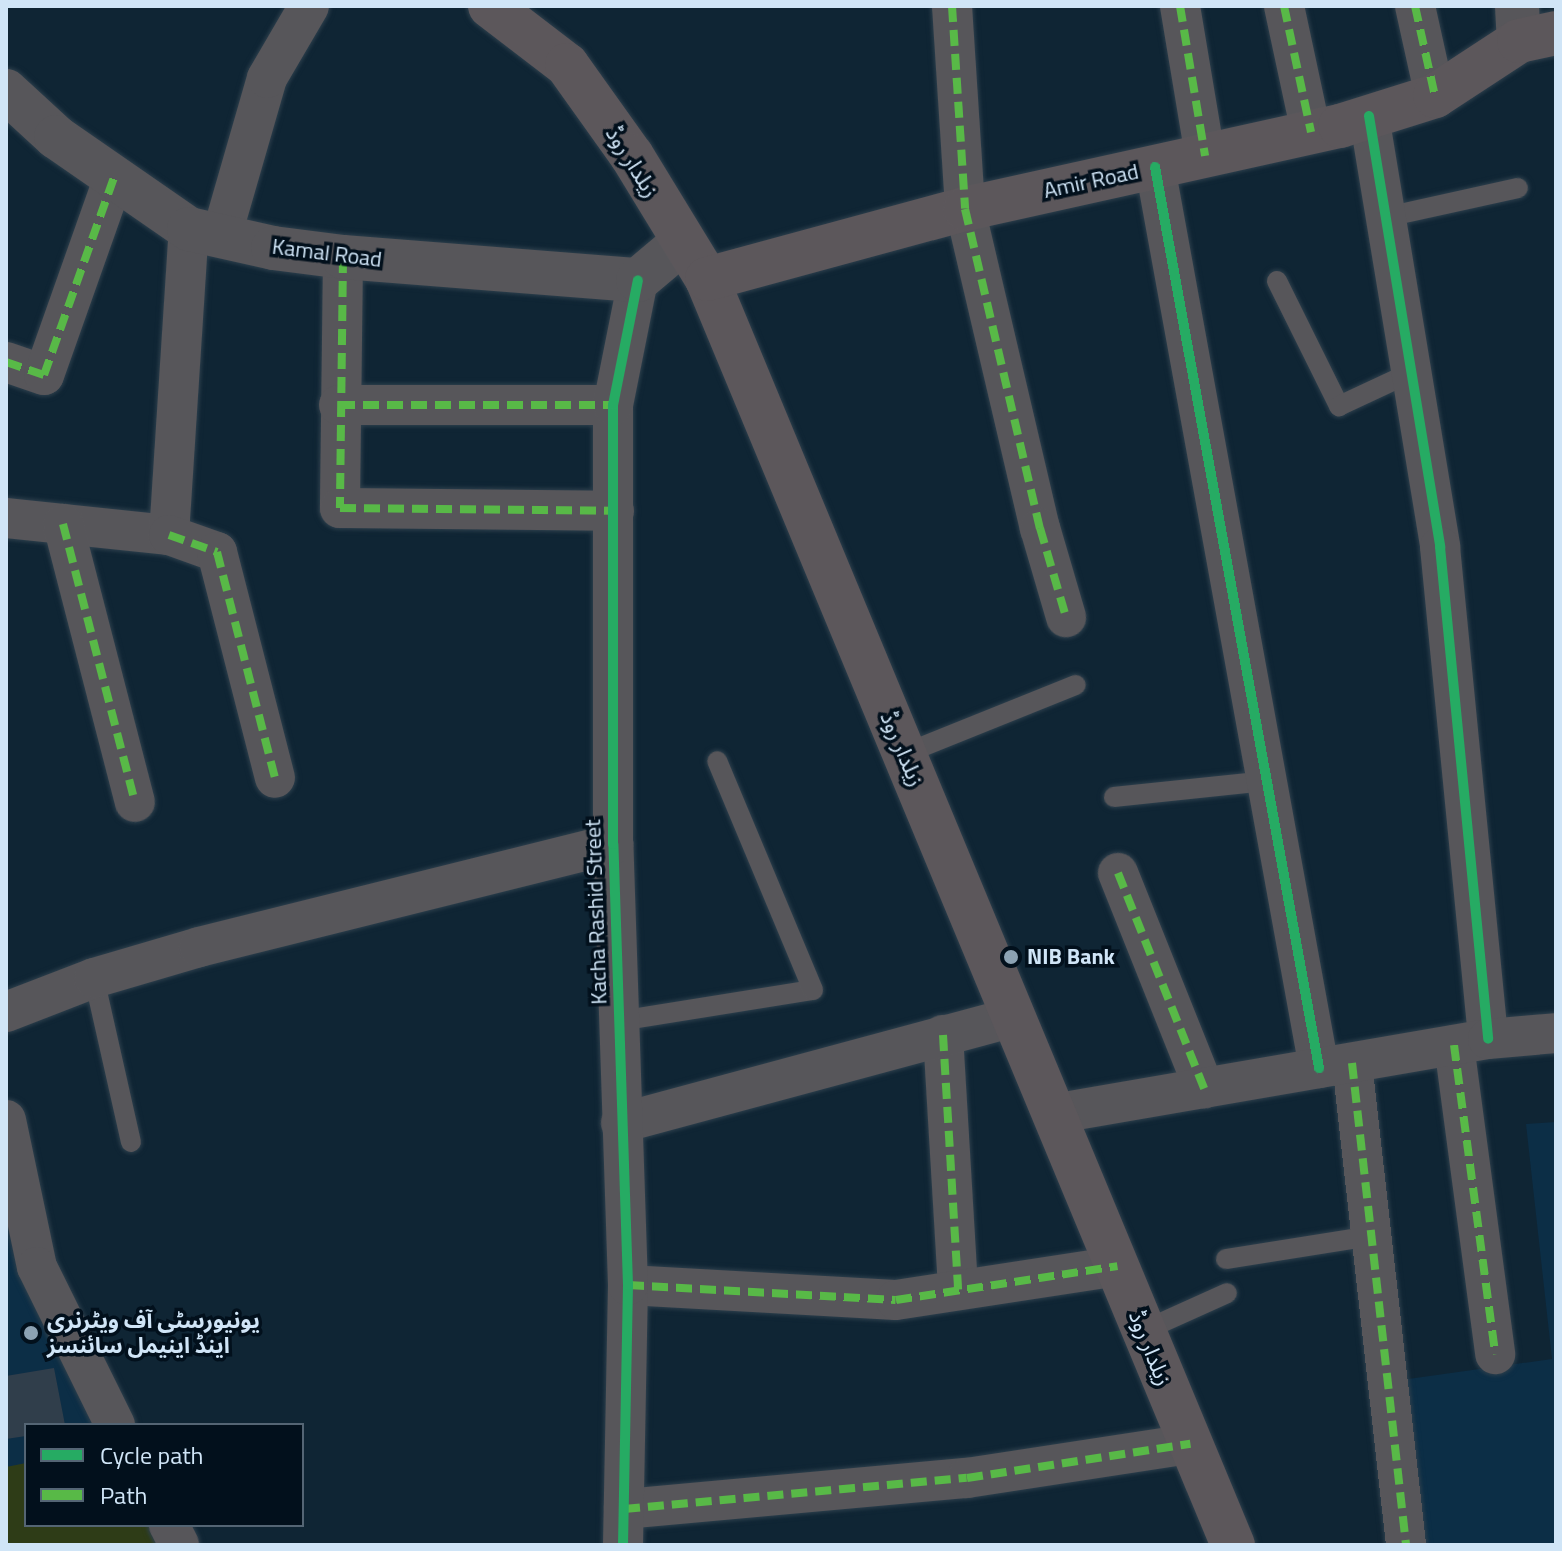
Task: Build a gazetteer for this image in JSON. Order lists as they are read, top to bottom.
{
  "streets": {
    "main road": ["زیلدار روڈ", "Amir Road"],
    "street": ["Kamal Road", "Kacha Rashid Street"]
  },
  "crossings": [
    ["زیلدار روڈ", "Amir Road"],
    ["Kamal Road", "Kacha Rashid Street"]
  ],
  "places": ["NIB Bank", "یونیورسٹی آف ویٹرنری اینڈ اینیمل سائنسز"],
  "legend": ["Cycle path", "Path"]
}
